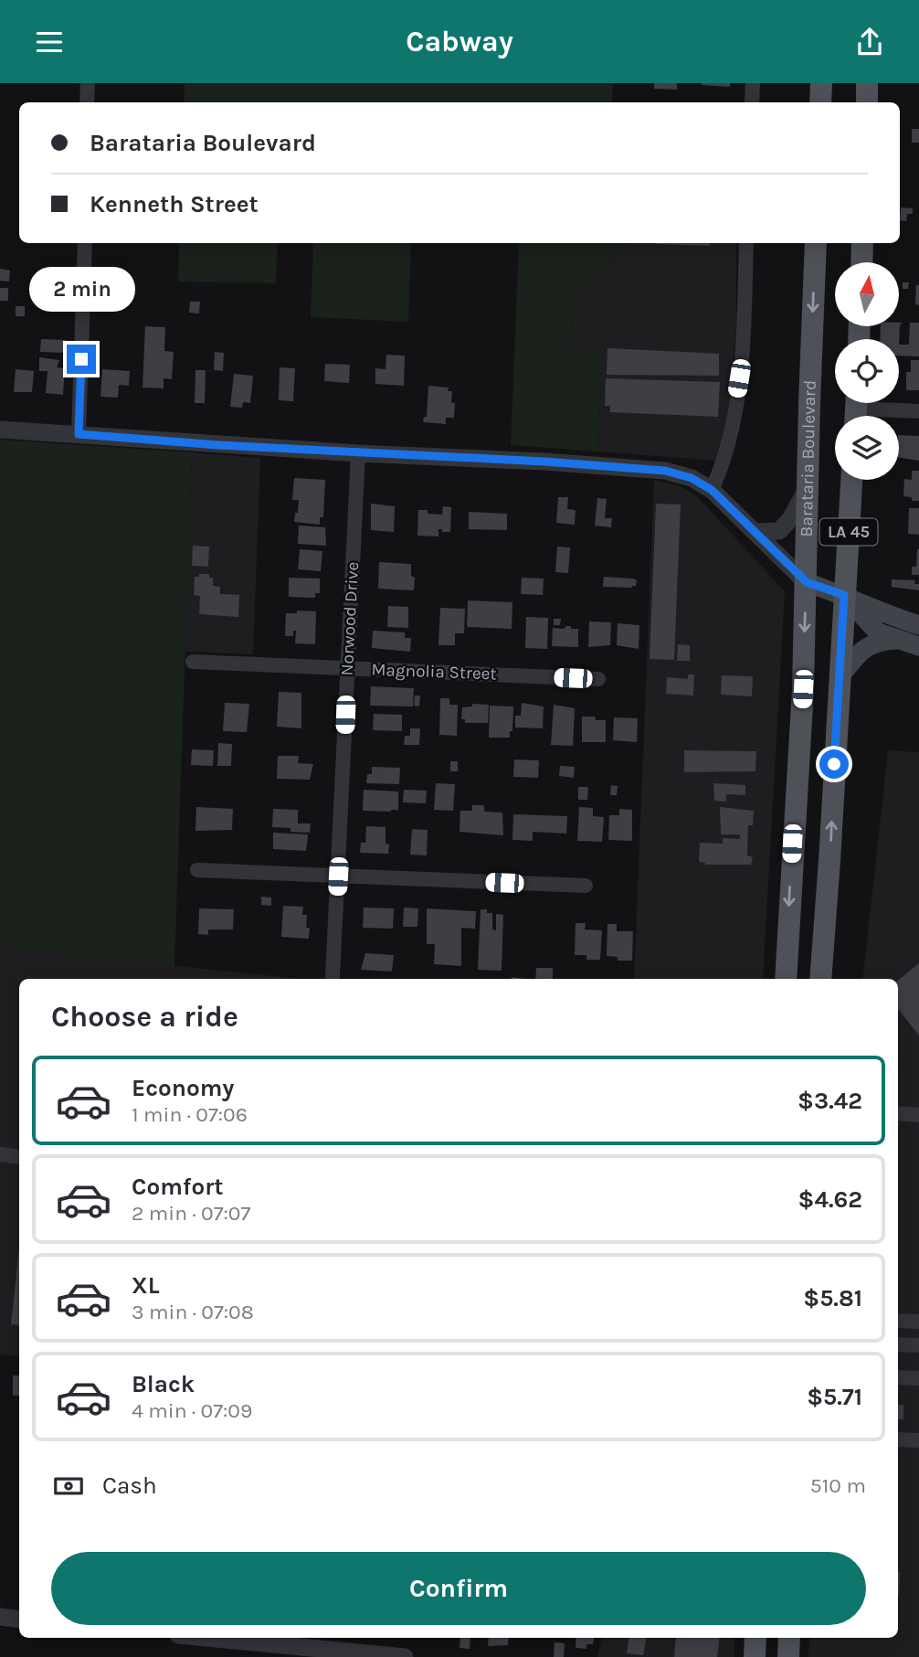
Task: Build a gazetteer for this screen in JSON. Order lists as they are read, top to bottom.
{
  "streets": {
    "main road": ["Barataria Boulevard", "LA 45"],
    "street": ["Norwood Drive", "Magnolia Street"]
  },
  "crossings": [
    ["Norwood Drive", "Magnolia Street"]
  ],
  "north": "top",
  "page": {
    "header": "Cabway",
    "banner": ["Barataria Boulevard", "Kenneth Street"],
    "bubble": "2 min",
    "heading": "Choose a ride",
    "list": [
      {
        "name": "Economy",
        "note": "1 min · 07:06",
        "value": "$3.42"
      },
      {
        "name": "Comfort",
        "note": "2 min · 07:07",
        "value": "$4.62"
      },
      {
        "name": "XL",
        "note": "3 min · 07:08",
        "value": "$5.81"
      },
      {
        "name": "Black",
        "note": "4 min · 07:09",
        "value": "$5.71"
      }
    ],
    "pay": ["Cash", "510 m"],
    "buttons": "Confirm"
  }
}
